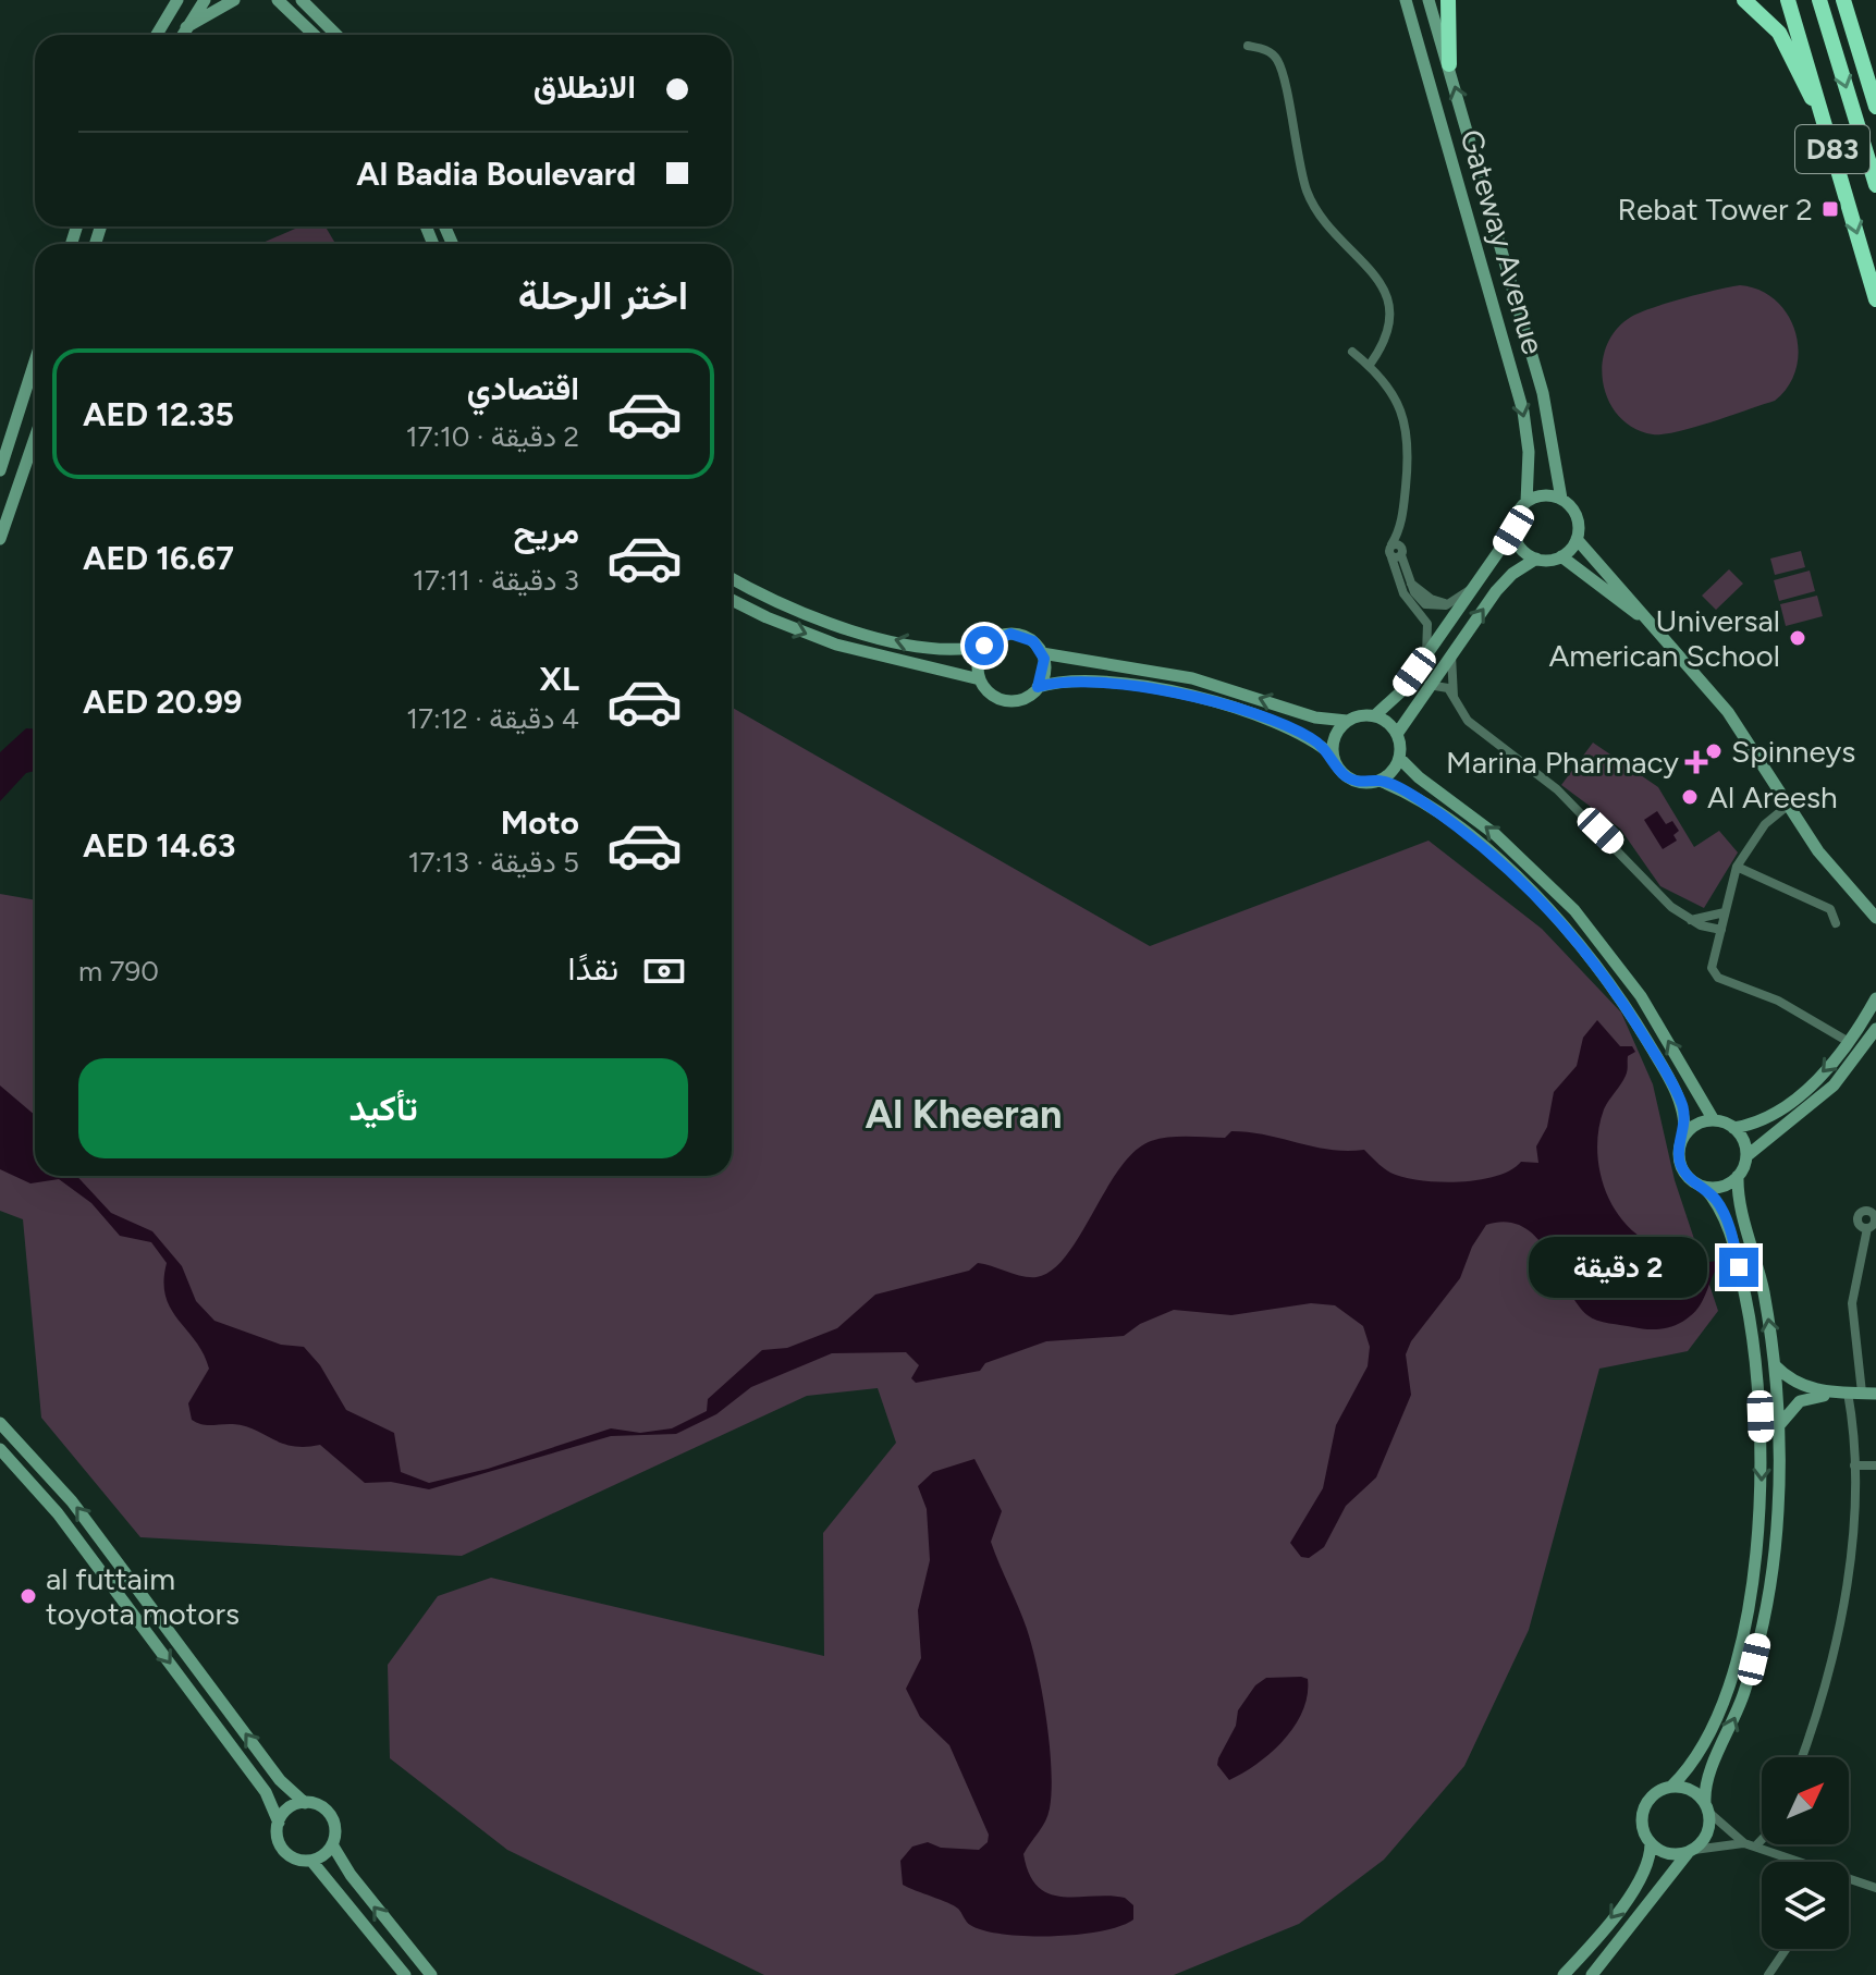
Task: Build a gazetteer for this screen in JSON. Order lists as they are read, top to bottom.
{
  "streets": {
    "highway": ["D83"],
    "street": ["Gateway Avenue"]
  },
  "districts": ["Al Kheeran"],
  "places": {
    "transit": ["Rebat Tower 2"],
    "other": [
      "Universal American School",
      "Spinneys",
      "Al Areesh",
      "al futtaim toyota motors"
    ],
    "health": ["Marina Pharmacy"]
  },
  "north": "top right",
  "page": {
    "banner": ["الانطلاق", "Al Badia Boulevard"],
    "heading": "اختر الرحلة",
    "list": [
      {
        "name": "اقتصادي",
        "note": "2 دقيقة · 17:10",
        "value": "AED 12.35"
      },
      {
        "name": "مريح",
        "note": "3 دقيقة · 17:11",
        "value": "AED 16.67"
      },
      {
        "name": "XL",
        "note": "4 دقيقة · 17:12",
        "value": "AED 20.99"
      },
      {
        "name": "Moto",
        "note": "5 دقيقة · 17:13",
        "value": "AED 14.63"
      }
    ],
    "pay": ["نقدًا", "790 m"],
    "buttons": "تأكيد",
    "bubble": "2 دقيقة"
  }
}
